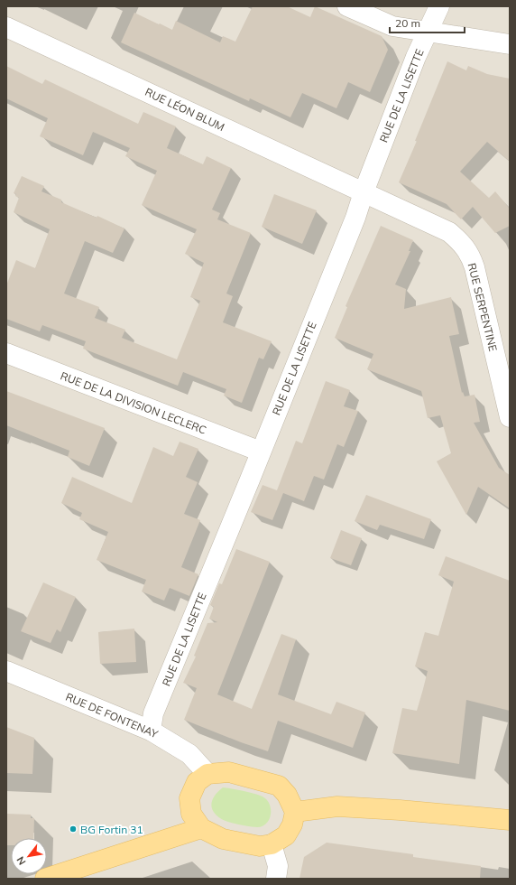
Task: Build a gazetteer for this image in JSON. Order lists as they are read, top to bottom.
{
  "streets": {
    "street": [
      "RUE DE LA LISETTE",
      "RUE LÉON BLUM",
      "RUE SERPENTINE",
      "RUE DE LA DIVISION LECLERC",
      "RUE DE FONTENAY"
    ]
  },
  "crossings": [
    ["RUE DE LA LISETTE", "RUE LÉON BLUM"],
    ["RUE DE LA LISETTE", "RUE SERPENTINE"],
    ["RUE DE LA LISETTE", "RUE DE LA DIVISION LECLERC"],
    ["RUE DE LA LISETTE", "RUE DE FONTENAY"],
    ["RUE LÉON BLUM", "RUE SERPENTINE"]
  ],
  "places": ["BG Fortin 31"],
  "scale_bar": "20 m",
  "north": "bottom left"
}
